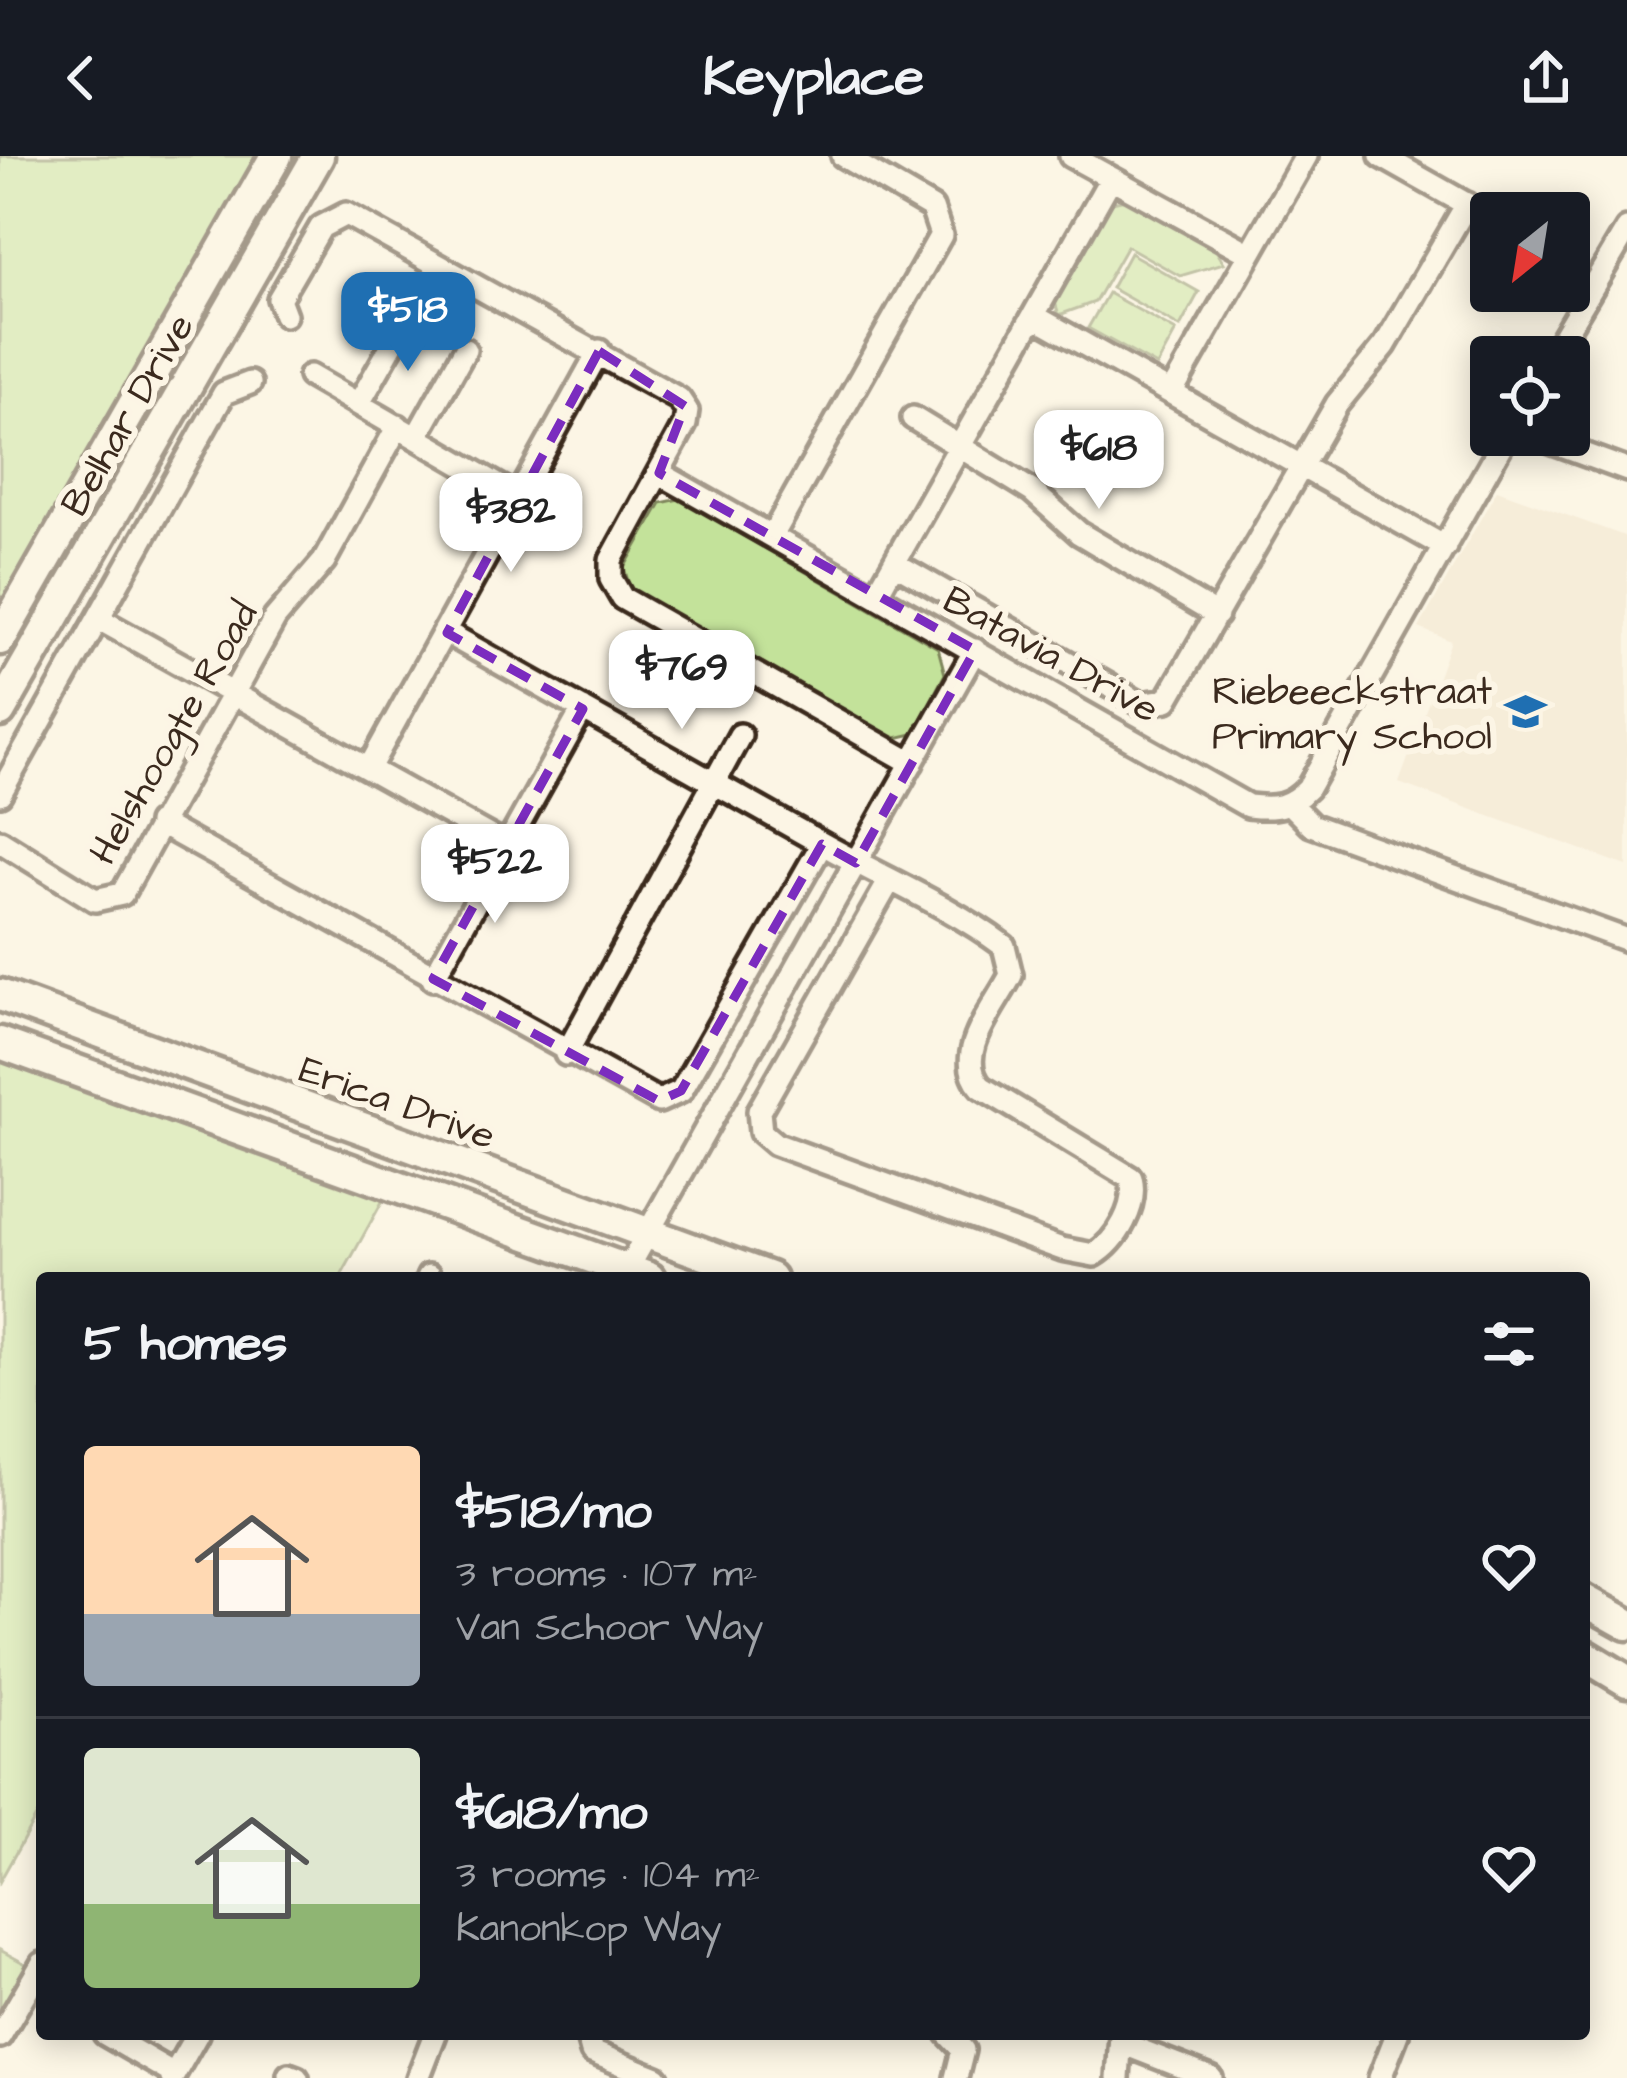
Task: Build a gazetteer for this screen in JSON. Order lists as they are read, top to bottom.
{
  "streets": {
    "main road": ["Belhar Drive", "Erica Drive"],
    "street": ["Batavia Drive", "Helshoogte Road"]
  },
  "places": {
    "school or university": ["Riebeeckstraat Primary School"]
  },
  "north": "bottom left",
  "page": {
    "header": "Keyplace",
    "price": [
      "$518",
      "$618",
      "$382",
      "$769",
      "$522"
    ],
    "heading": "5 homes",
    "list": [
      {
        "name": "$518/mo",
        "note": "3 rooms · 107 m² · Van Schoor Way"
      },
      {
        "name": "$618/mo",
        "note": "3 rooms · 104 m² · Kanonkop Way"
      }
    ]
  }
}
